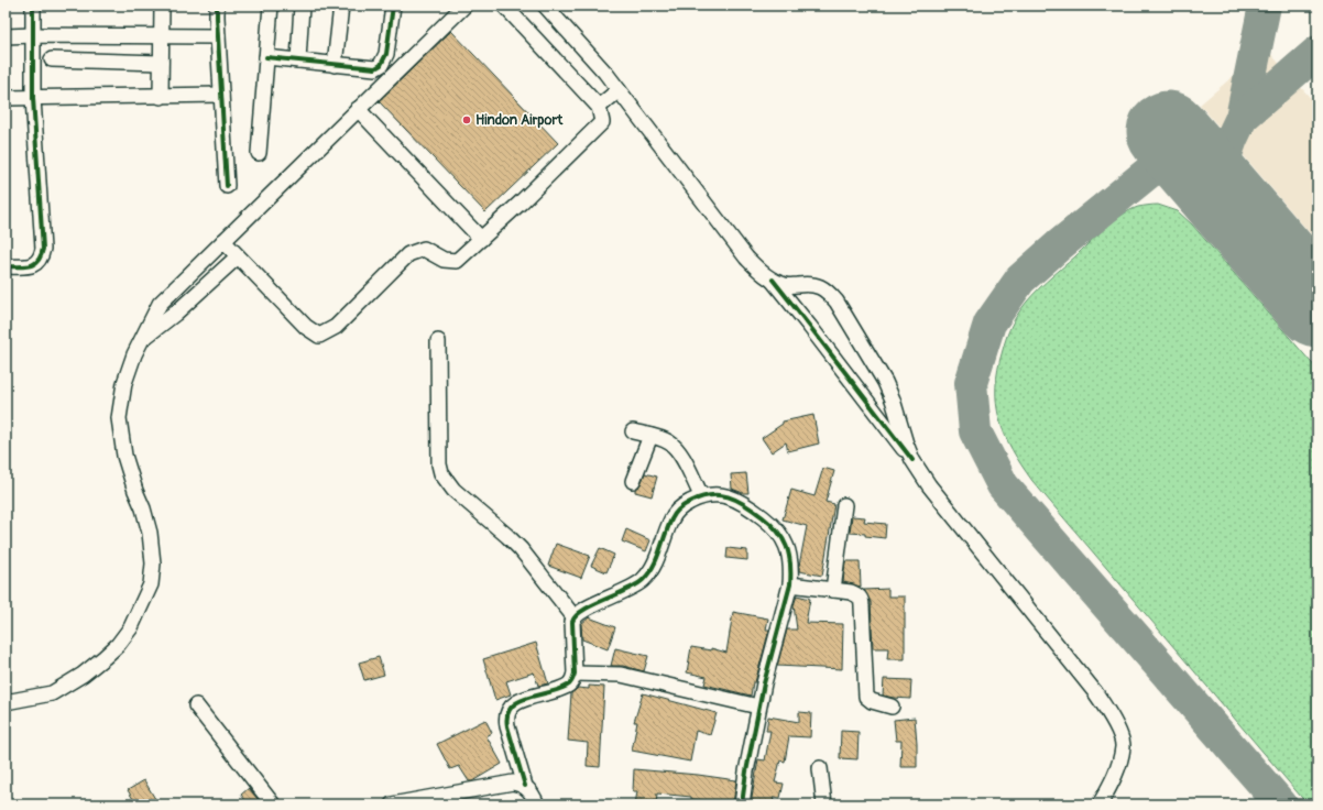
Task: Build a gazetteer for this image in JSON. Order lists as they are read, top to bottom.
{
  "places": ["Hindon Airport"]
}
